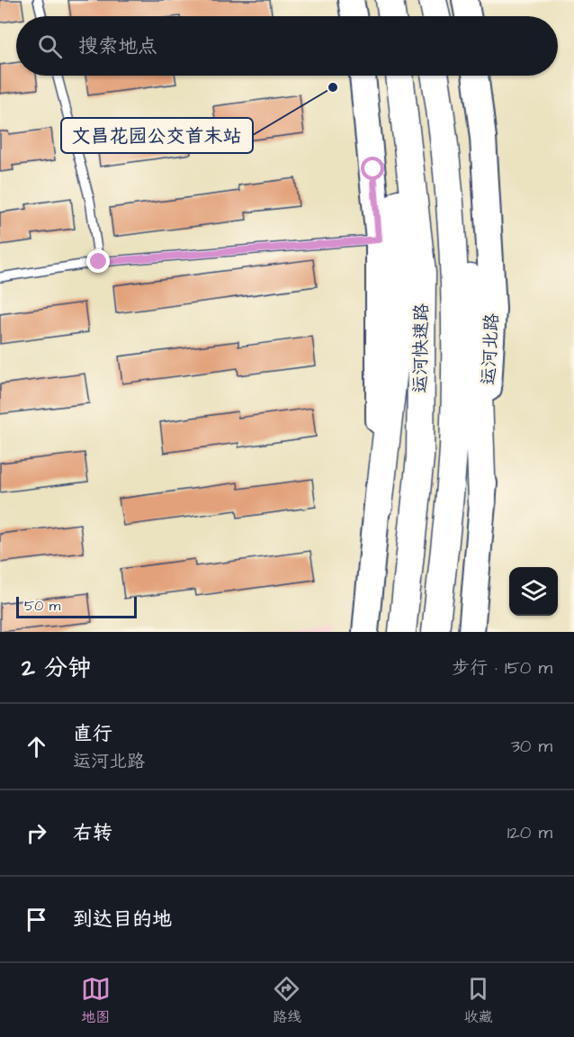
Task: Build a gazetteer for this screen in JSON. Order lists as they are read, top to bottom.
{
  "streets": {
    "highway": ["运河快速路"],
    "main road": ["运河北路"]
  },
  "places": ["文昌花园公交首末站"],
  "scale_bar": "50 m",
  "page": {
    "search": "搜索地点",
    "scale": "50 m",
    "heading": ["2 分钟", "步行 · 150 m"],
    "list": [
      ["直行", "运河北路", "30 m"],
      ["右转", "120 m"],
      "到达目的地"
    ],
    "nav": ["地图", "路线", "收藏"]
  }
}
